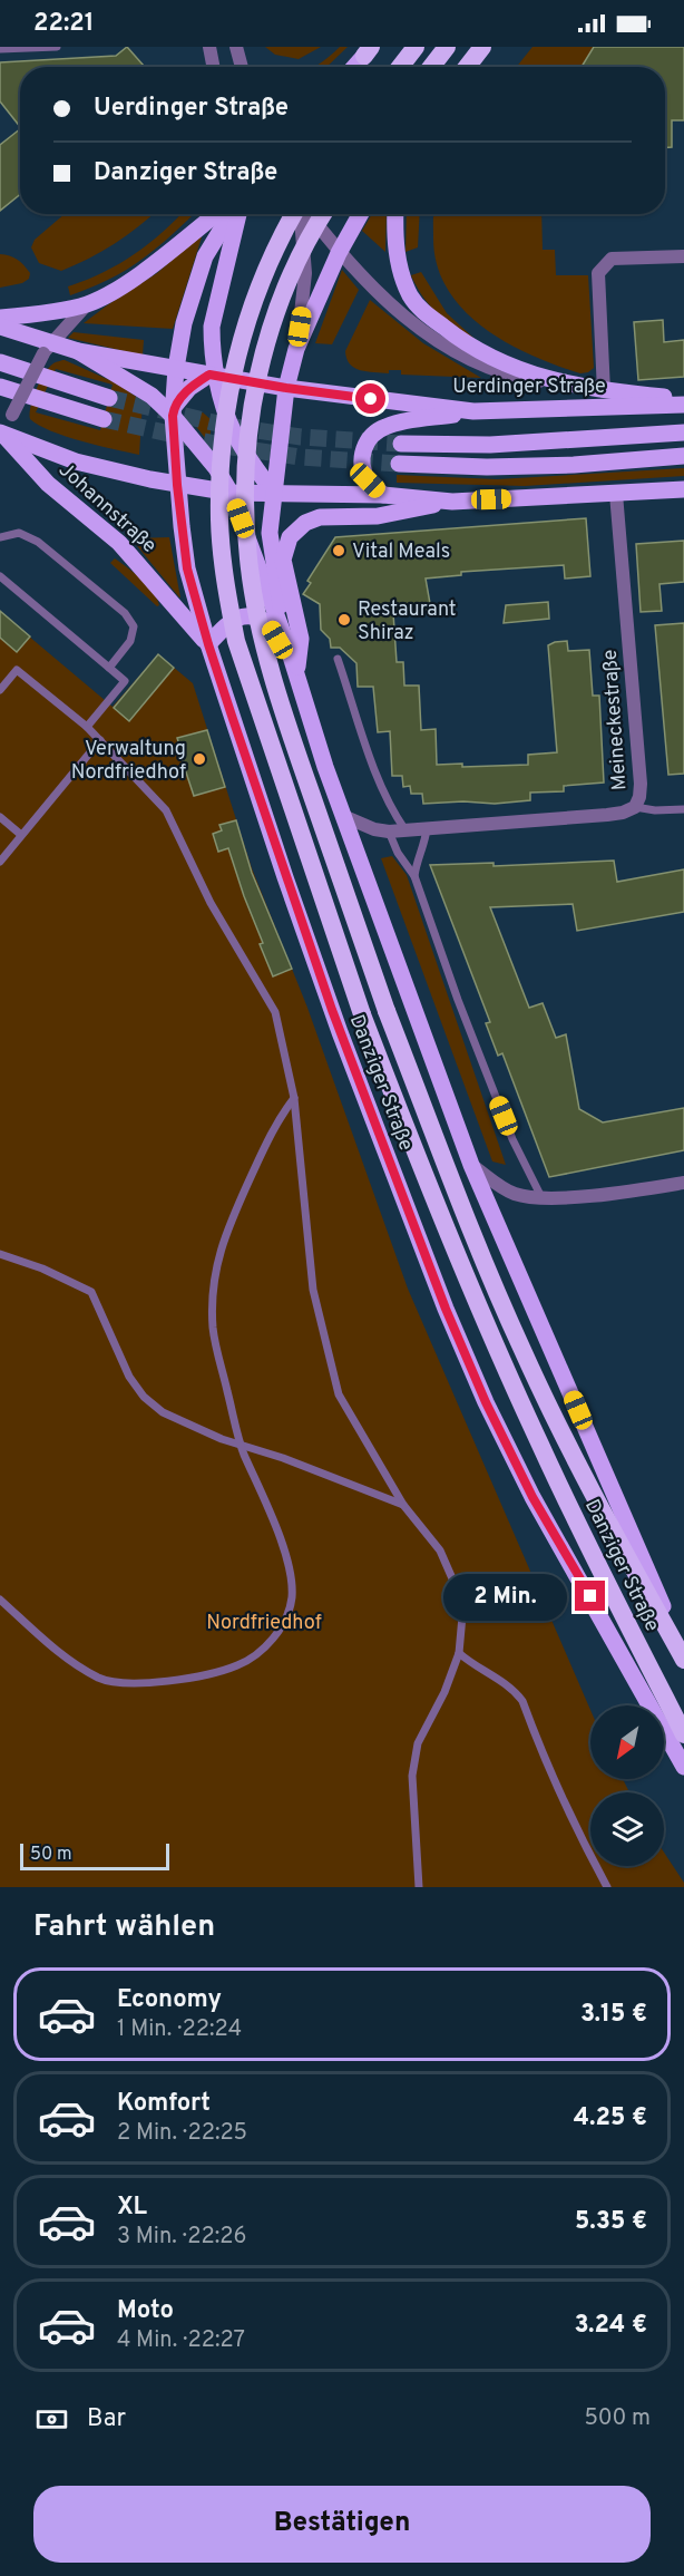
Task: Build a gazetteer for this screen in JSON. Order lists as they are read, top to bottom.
{
  "streets": {
    "highway": ["Danziger Straße"],
    "main road": ["Uerdinger Straße", "Johannstraße"],
    "street": ["Meineckestraße"]
  },
  "crossings": [
    ["Johannstraße", "Danziger Straße"],
    ["Meineckestraße", "Danziger Straße"]
  ],
  "parks": ["Nordfriedhof"],
  "places": ["Vital Meals", "Restaurant Shiraz", "Verwaltung Nordfriedhof"],
  "scale_bar": "50 m",
  "north": "bottom left",
  "page": {
    "status": "22:21",
    "banner": ["Uerdinger Straße", "Danziger Straße"],
    "bubble": "2 Min.",
    "scale": "50 m",
    "heading": "Fahrt wählen",
    "list": [
      {
        "name": "Economy",
        "note": "1 Min. · 22:24",
        "value": "3.15 €"
      },
      {
        "name": "Komfort",
        "note": "2 Min. · 22:25",
        "value": "4.25 €"
      },
      {
        "name": "XL",
        "note": "3 Min. · 22:26",
        "value": "5.35 €"
      },
      {
        "name": "Moto",
        "note": "4 Min. · 22:27",
        "value": "3.24 €"
      }
    ],
    "pay": ["Bar", "500 m"],
    "buttons": "Bestätigen"
  }
}
